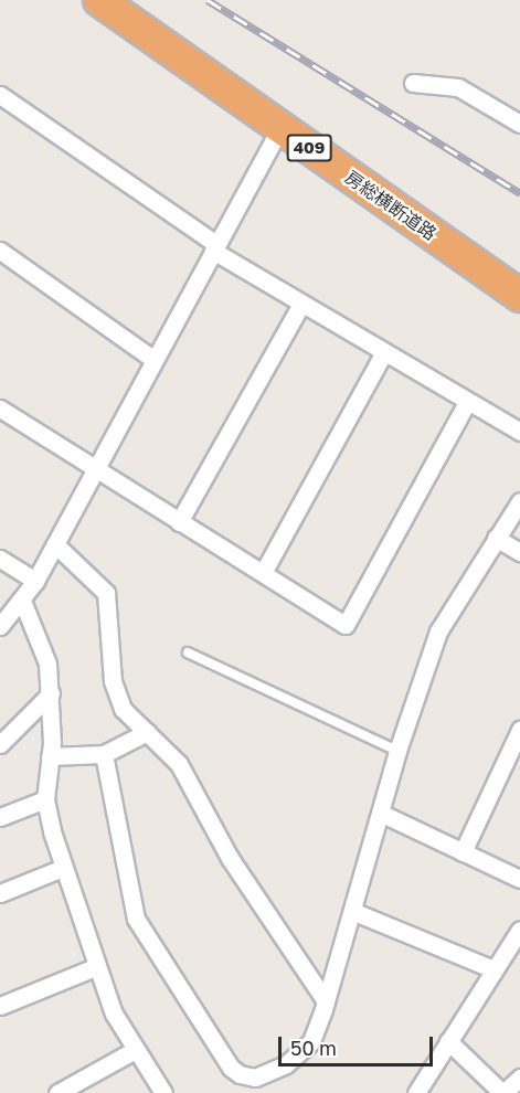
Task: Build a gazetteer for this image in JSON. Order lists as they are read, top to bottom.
{
  "streets": {
    "highway": ["409", "房総横断道路"]
  },
  "scale_bar": "50 m"
}
